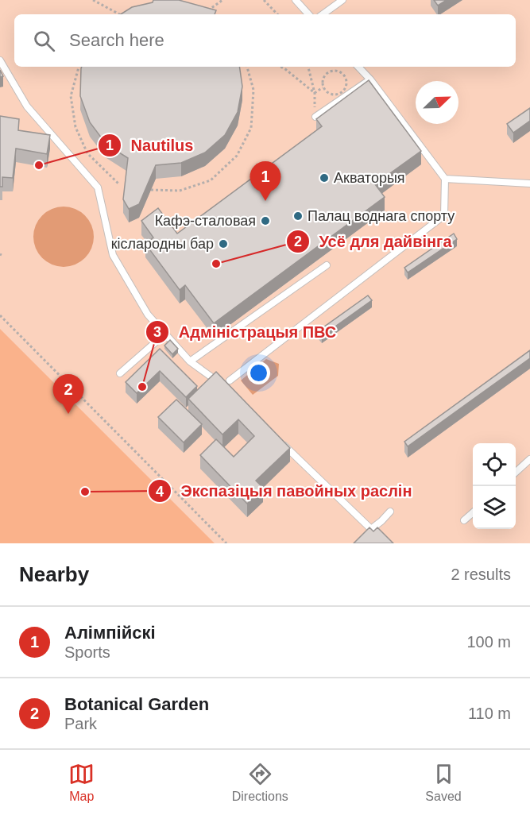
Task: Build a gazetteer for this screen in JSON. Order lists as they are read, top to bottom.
{
  "places": [
    "Nautilus",
    "Акваторыя",
    "Палац воднага спорту",
    "Кафэ-сталовая",
    "кіслародны бар",
    "Усё для дайвінга",
    "Адміністрацыя ПВС",
    "Экспазіцыя павойных раслін"
  ],
  "north": "top right",
  "page": {
    "search": "Search here",
    "pins": ["1", "2"],
    "heading": ["Nearby", "2 results"],
    "list": [
      {
        "mark": "1",
        "name": "Алімпійскі",
        "note": "Sports",
        "value": "100 m"
      },
      {
        "mark": "2",
        "name": "Botanical Garden",
        "note": "Park",
        "value": "110 m"
      }
    ],
    "nav": ["Map", "Directions", "Saved"]
  }
}
